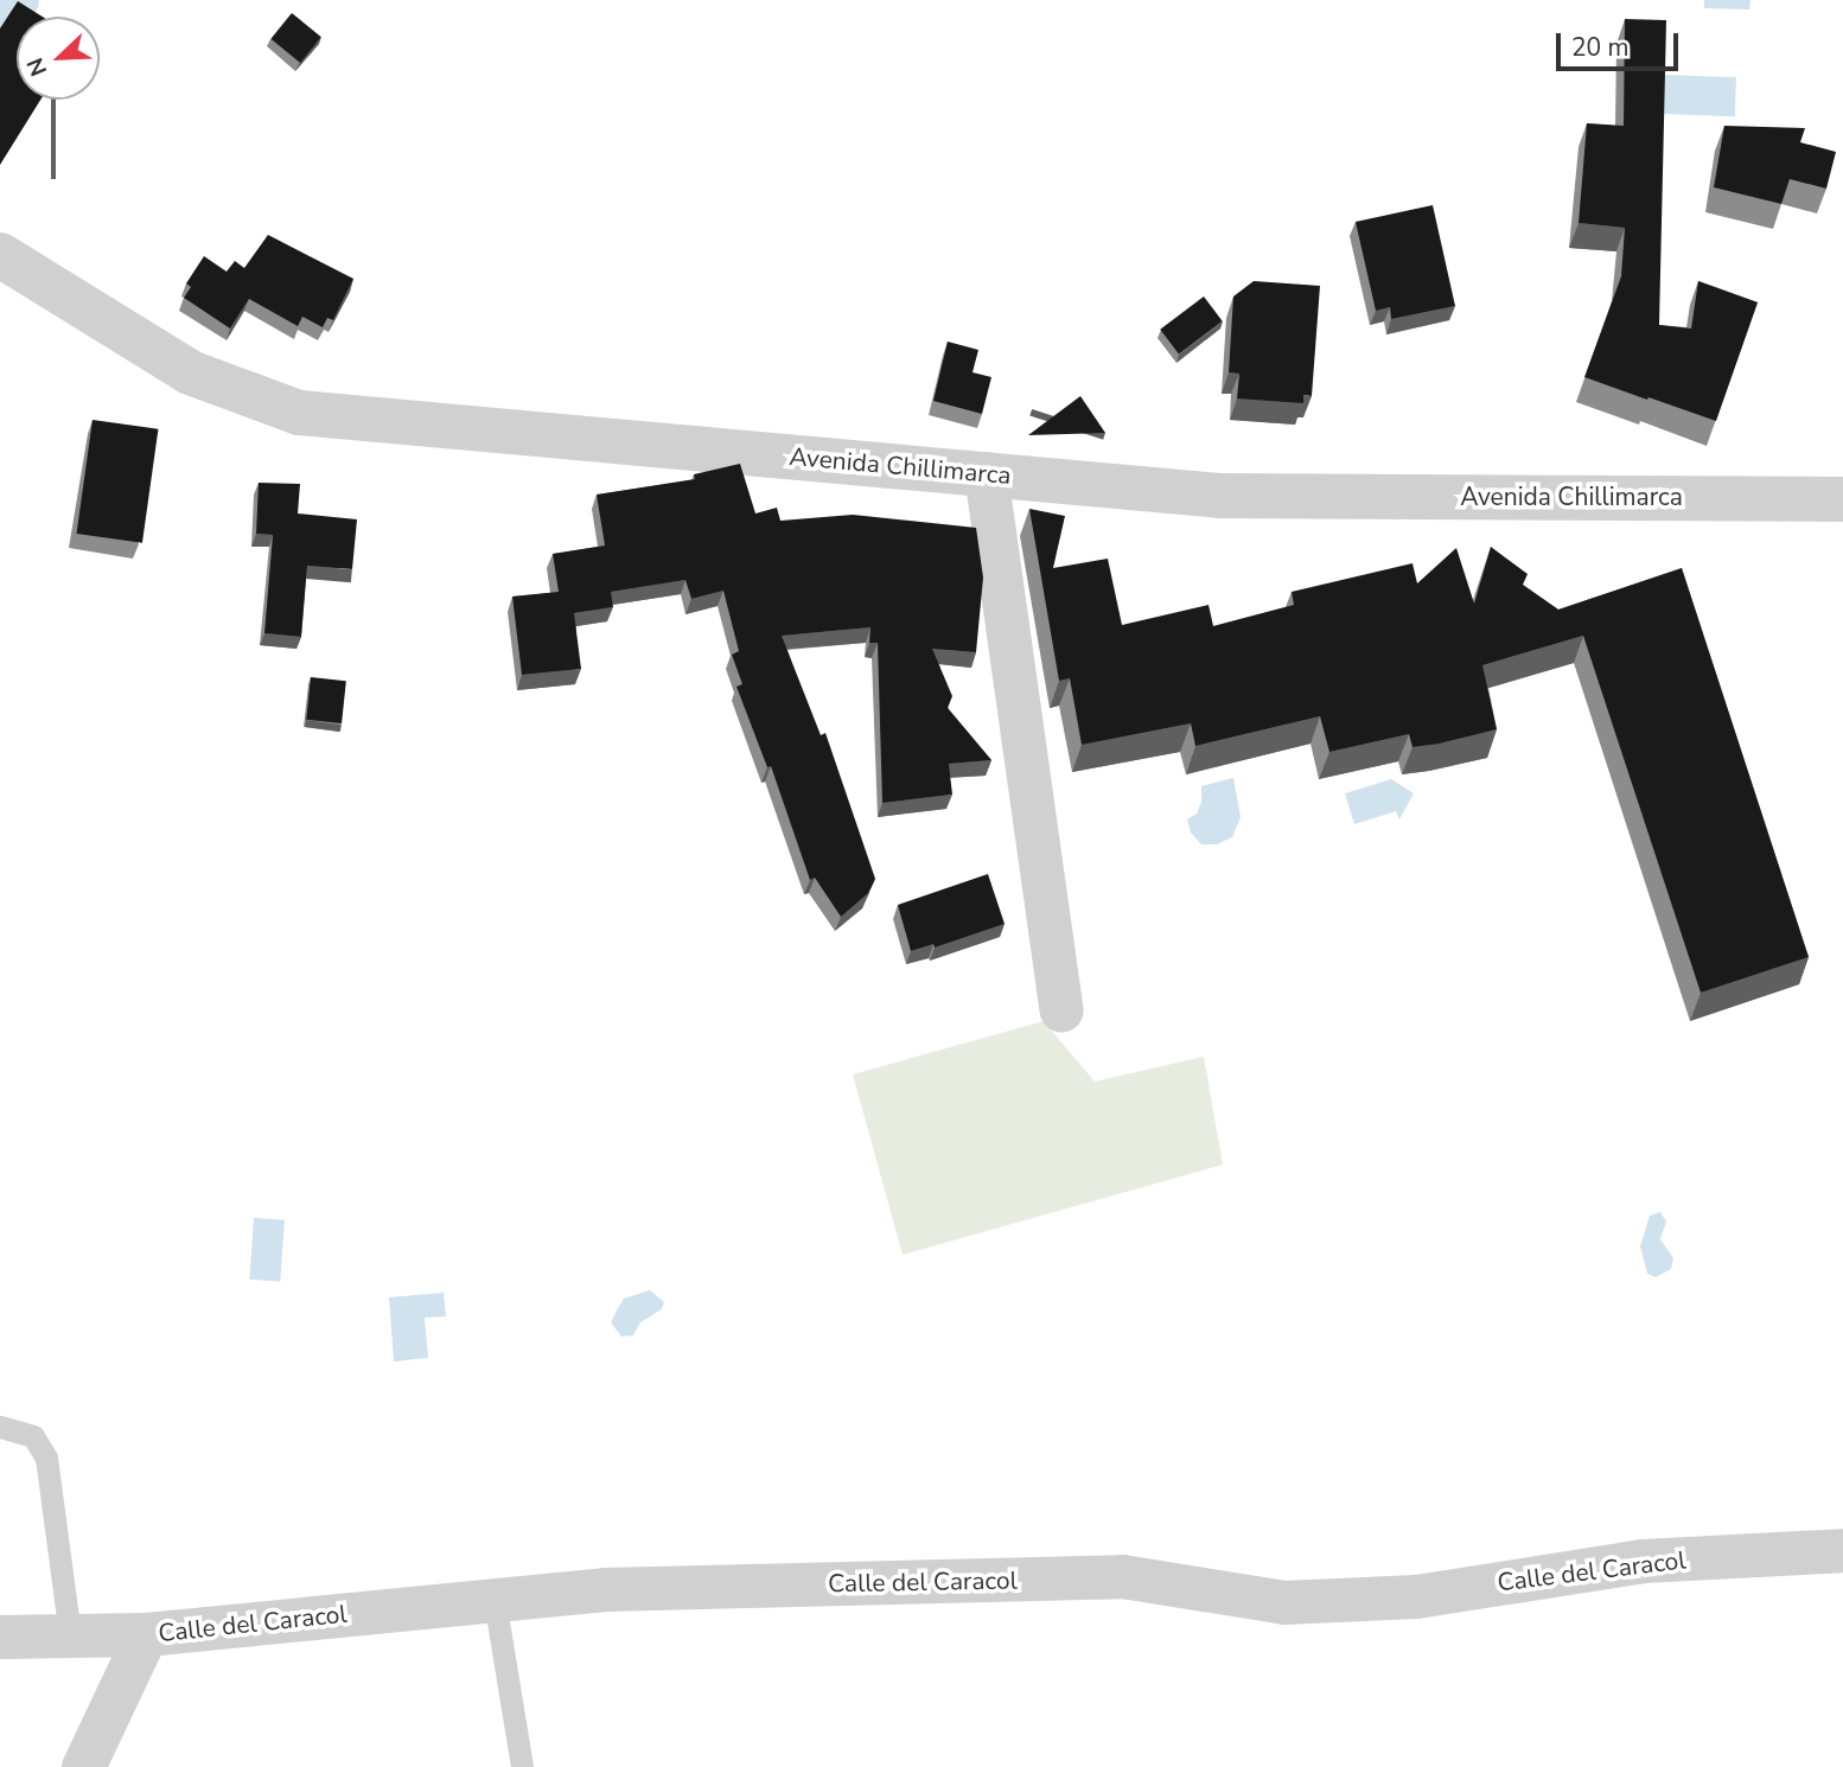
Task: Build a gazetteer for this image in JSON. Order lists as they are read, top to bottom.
{
  "streets": {
    "street": ["Avenida Chillimarca", "Calle del Caracol"]
  },
  "scale_bar": "20 m",
  "north": "bottom left"
}
